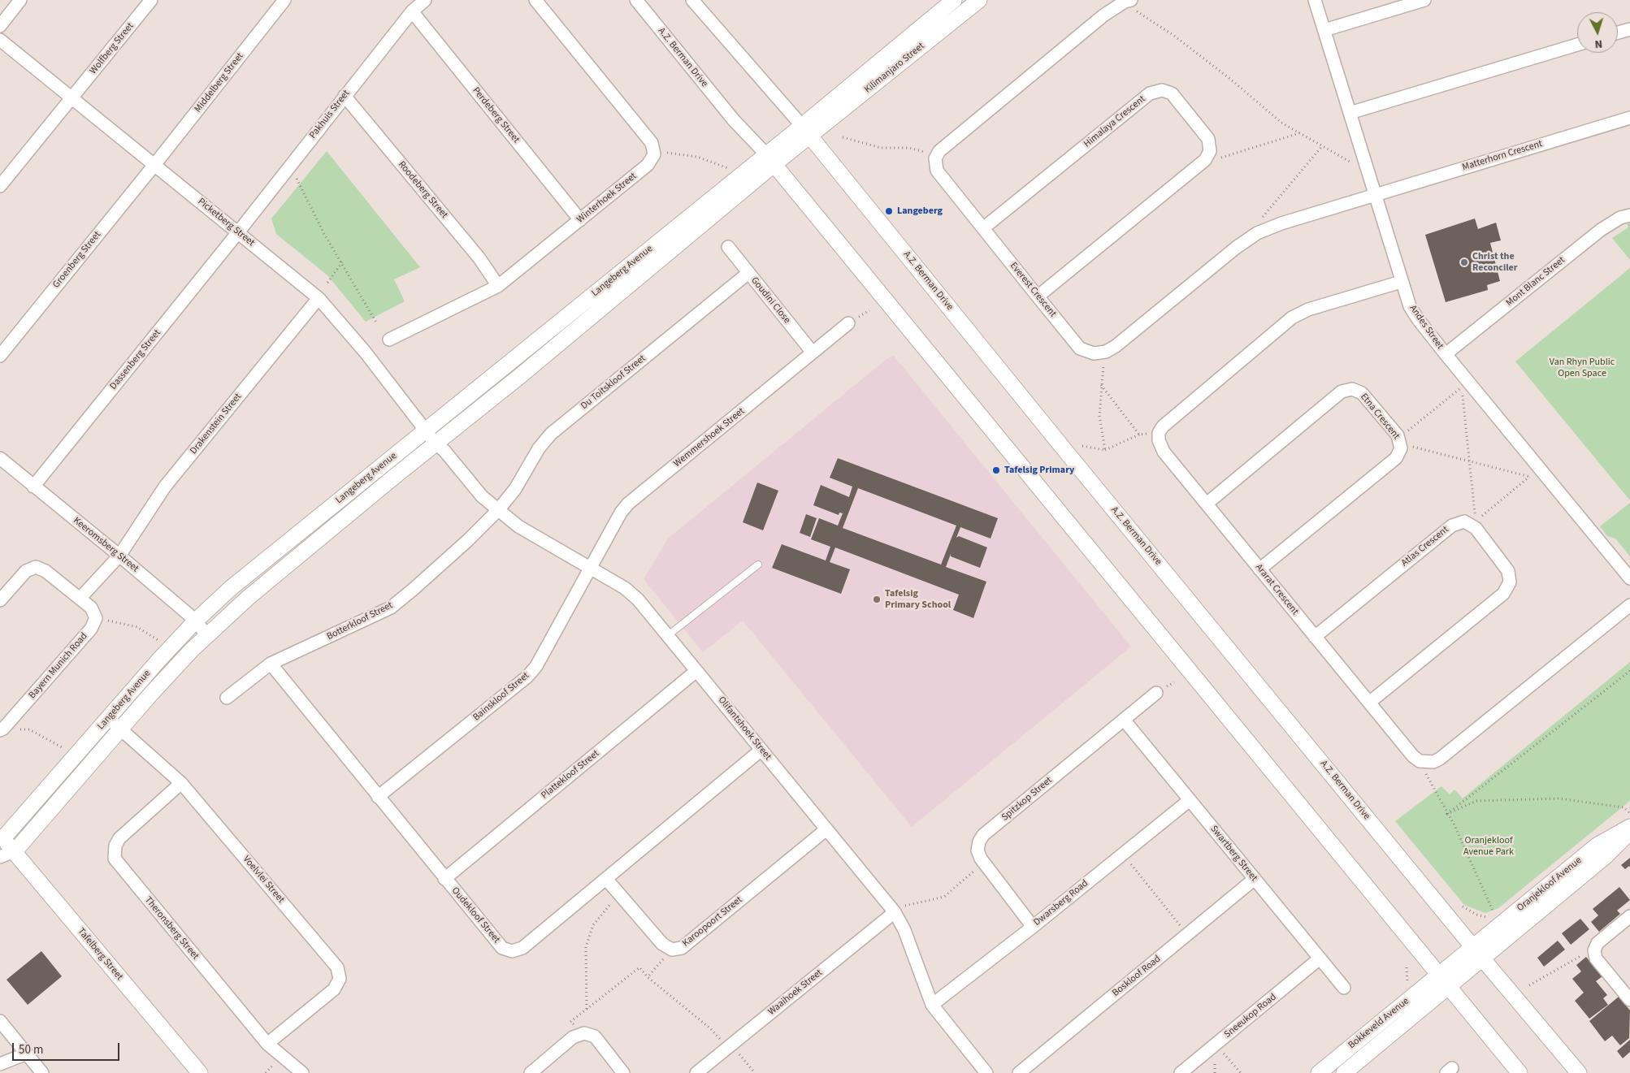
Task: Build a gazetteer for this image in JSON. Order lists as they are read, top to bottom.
{
  "streets": {
    "street": [
      "Wolfberg Street",
      "A.Z. Berman Drive",
      "Kilimanjaro Street",
      "Middelberg Street",
      "Pakhuis Street",
      "Perdeberg Street",
      "Himalaya Crescent",
      "Matterhorn Crescent",
      "Roodeberg Street",
      "Winterhoek Street",
      "Picketberg Street",
      "Groenberg Street",
      "Langeberg Avenue",
      "Mont Blanc Street",
      "Everest Crescent",
      "Goudini Close",
      "Andes Street",
      "Dassenberg Street",
      "Du Toitskloof Street",
      "Etna Crescent",
      "Drakenstein Street",
      "Wemmershoek Street",
      "Keeromsberg Street",
      "Atlas Crescent",
      "Ararat Crescent",
      "Botterkloof Street",
      "Bayern Munich Road",
      "Bainskloof Street",
      "Olifantshoek Street",
      "Plattekloof Street",
      "Spitzkop Street",
      "Swartberg Street",
      "Voelvlei Street",
      "Oranjekloof Avenue",
      "Dwarsberg Road",
      "Oudekloof Street",
      "Karoopoort Street",
      "Theronsberg Street",
      "Tafelberg Street",
      "Boskloof Road",
      "Waaihoek Street",
      "Sneeukop Road",
      "Bokkeveld Avenue"
    ]
  },
  "crossings": [
    ["Wolfberg Street", "Picketberg Street"],
    ["A.Z. Berman Drive", "Kilimanjaro Street"],
    ["A.Z. Berman Drive", "Langeberg Avenue"],
    ["A.Z. Berman Drive", "Oranjekloof Avenue"],
    ["A.Z. Berman Drive", "Bokkeveld Avenue"],
    ["Middelberg Street", "Picketberg Street"],
    ["Middelberg Street", "Groenberg Street"],
    ["Pakhuis Street", "Perdeberg Street"],
    ["Pakhuis Street", "Roodeberg Street"],
    ["Pakhuis Street", "Picketberg Street"],
    ["Pakhuis Street", "Dassenberg Street"],
    ["Perdeberg Street", "Winterhoek Street"],
    ["Himalaya Crescent", "Everest Crescent"],
    ["Matterhorn Crescent", "Everest Crescent"],
    ["Matterhorn Crescent", "Andes Street"],
    ["Roodeberg Street", "Winterhoek Street"],
    ["Picketberg Street", "Groenberg Street"],
    ["Picketberg Street", "Langeberg Avenue"],
    ["Picketberg Street", "Dassenberg Street"],
    ["Picketberg Street", "Drakenstein Street"],
    ["Picketberg Street", "Olifantshoek Street"],
    ["Langeberg Avenue", "Keeromsberg Street"],
    ["Langeberg Avenue", "Olifantshoek Street"],
    ["Langeberg Avenue", "Voelvlei Street"],
    ["Langeberg Avenue", "Tafelberg Street"],
    ["Mont Blanc Street", "Andes Street"],
    ["Everest Crescent", "Andes Street"],
    ["Goudini Close", "Du Toitskloof Street"],
    ["Goudini Close", "Wemmershoek Street"],
    ["Dassenberg Street", "Keeromsberg Street"],
    ["Du Toitskloof Street", "Botterkloof Street"],
    ["Du Toitskloof Street", "Olifantshoek Street"],
    ["Etna Crescent", "Ararat Crescent"],
    ["Drakenstein Street", "Keeromsberg Street"],
    ["Wemmershoek Street", "Bainskloof Street"],
    ["Wemmershoek Street", "Olifantshoek Street"],
    ["Atlas Crescent", "Ararat Crescent"],
    ["Botterkloof Street", "Olifantshoek Street"],
    ["Botterkloof Street", "Oudekloof Street"],
    ["Bainskloof Street", "Olifantshoek Street"],
    ["Bainskloof Street", "Oudekloof Street"],
    ["Olifantshoek Street", "Plattekloof Street"],
    ["Olifantshoek Street", "Dwarsberg Road"],
    ["Olifantshoek Street", "Oudekloof Street"],
    ["Olifantshoek Street", "Karoopoort Street"],
    ["Olifantshoek Street", "Waaihoek Street"],
    ["Plattekloof Street", "Oudekloof Street"],
    ["Spitzkop Street", "Swartberg Street"],
    ["Swartberg Street", "Dwarsberg Road"],
    ["Swartberg Street", "Boskloof Road"],
    ["Swartberg Street", "Sneeukop Road"],
    ["Voelvlei Street", "Theronsberg Street"],
    ["Oranjekloof Avenue", "Bokkeveld Avenue"],
    ["Oudekloof Street", "Karoopoort Street"]
  ],
  "parks": ["Van Rhyn Public Open Space", "Oranjekloof Avenue Park"],
  "places": [
    "Langeberg",
    "Christ the Reconciler",
    "Tafelsig Primary",
    "Tafelsig Primary School"
  ],
  "scale_bar": "50 m",
  "north": "bottom"
}
